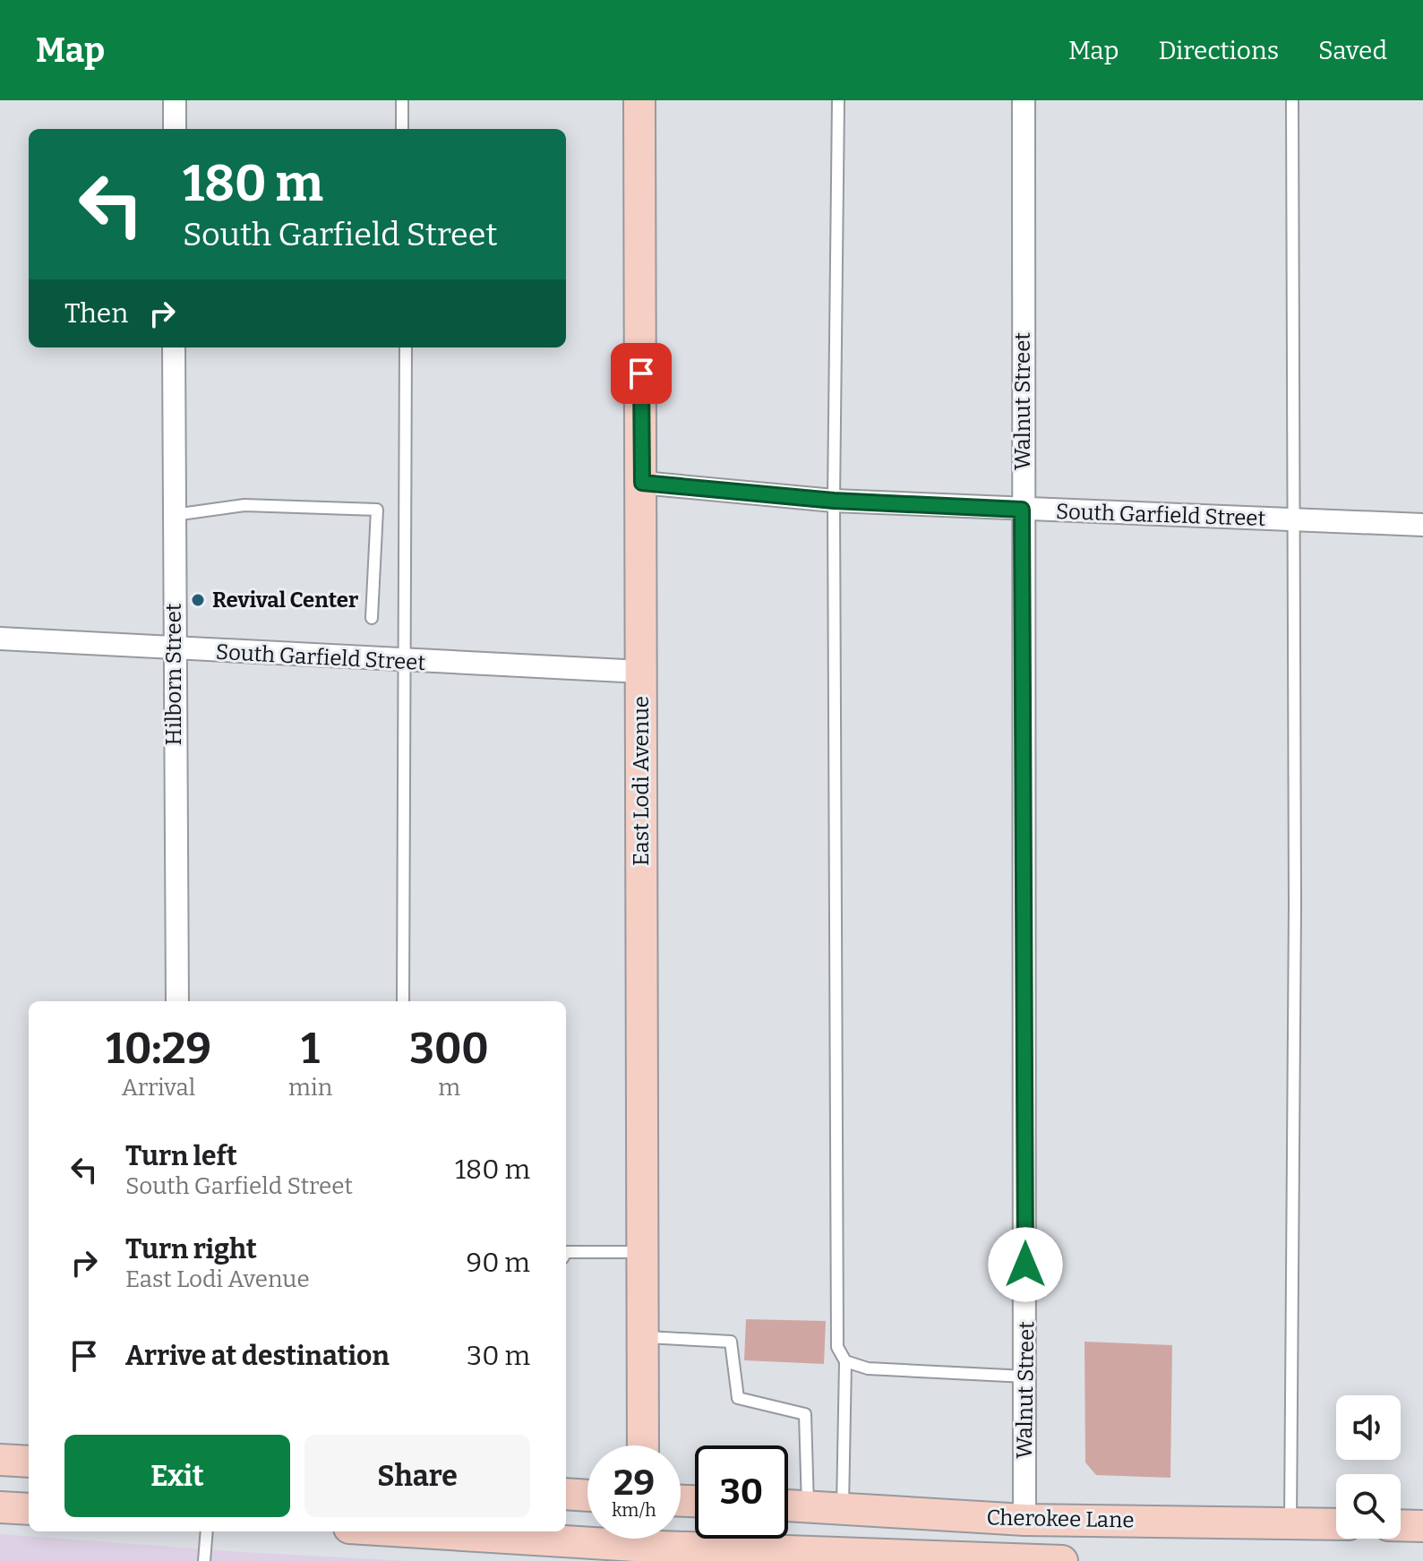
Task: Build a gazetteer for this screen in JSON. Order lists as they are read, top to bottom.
{
  "streets": {
    "main road": ["East Lodi Avenue", "Cherokee Lane"],
    "street": ["Walnut Street", "South Garfield Street", "Hilborn Street"]
  },
  "crossings": [
    ["Walnut Street", "South Garfield Street"],
    ["Walnut Street", "Cherokee Lane"],
    ["South Garfield Street", "Hilborn Street"],
    ["South Garfield Street", "East Lodi Avenue"]
  ],
  "places": ["Revival Center"],
  "page": {
    "header": "Map",
    "nav": ["Map", "Directions", "Saved"],
    "turn": ["180 m", "South Garfield Street"],
    "then": "Then",
    "eta": [
      "10:29",
      "Arrival",
      "1",
      "min",
      "300",
      "m"
    ],
    "list": [
      {
        "name": "Turn left",
        "note": "South Garfield Street",
        "value": "180 m"
      },
      {
        "name": "Turn right",
        "note": "East Lodi Avenue",
        "value": "90 m"
      },
      {
        "name": "Arrive at destination",
        "value": "30 m"
      }
    ],
    "buttons": ["Exit", "Share"],
    "speed": "29 km/h",
    "limit": "30"
  }
}
